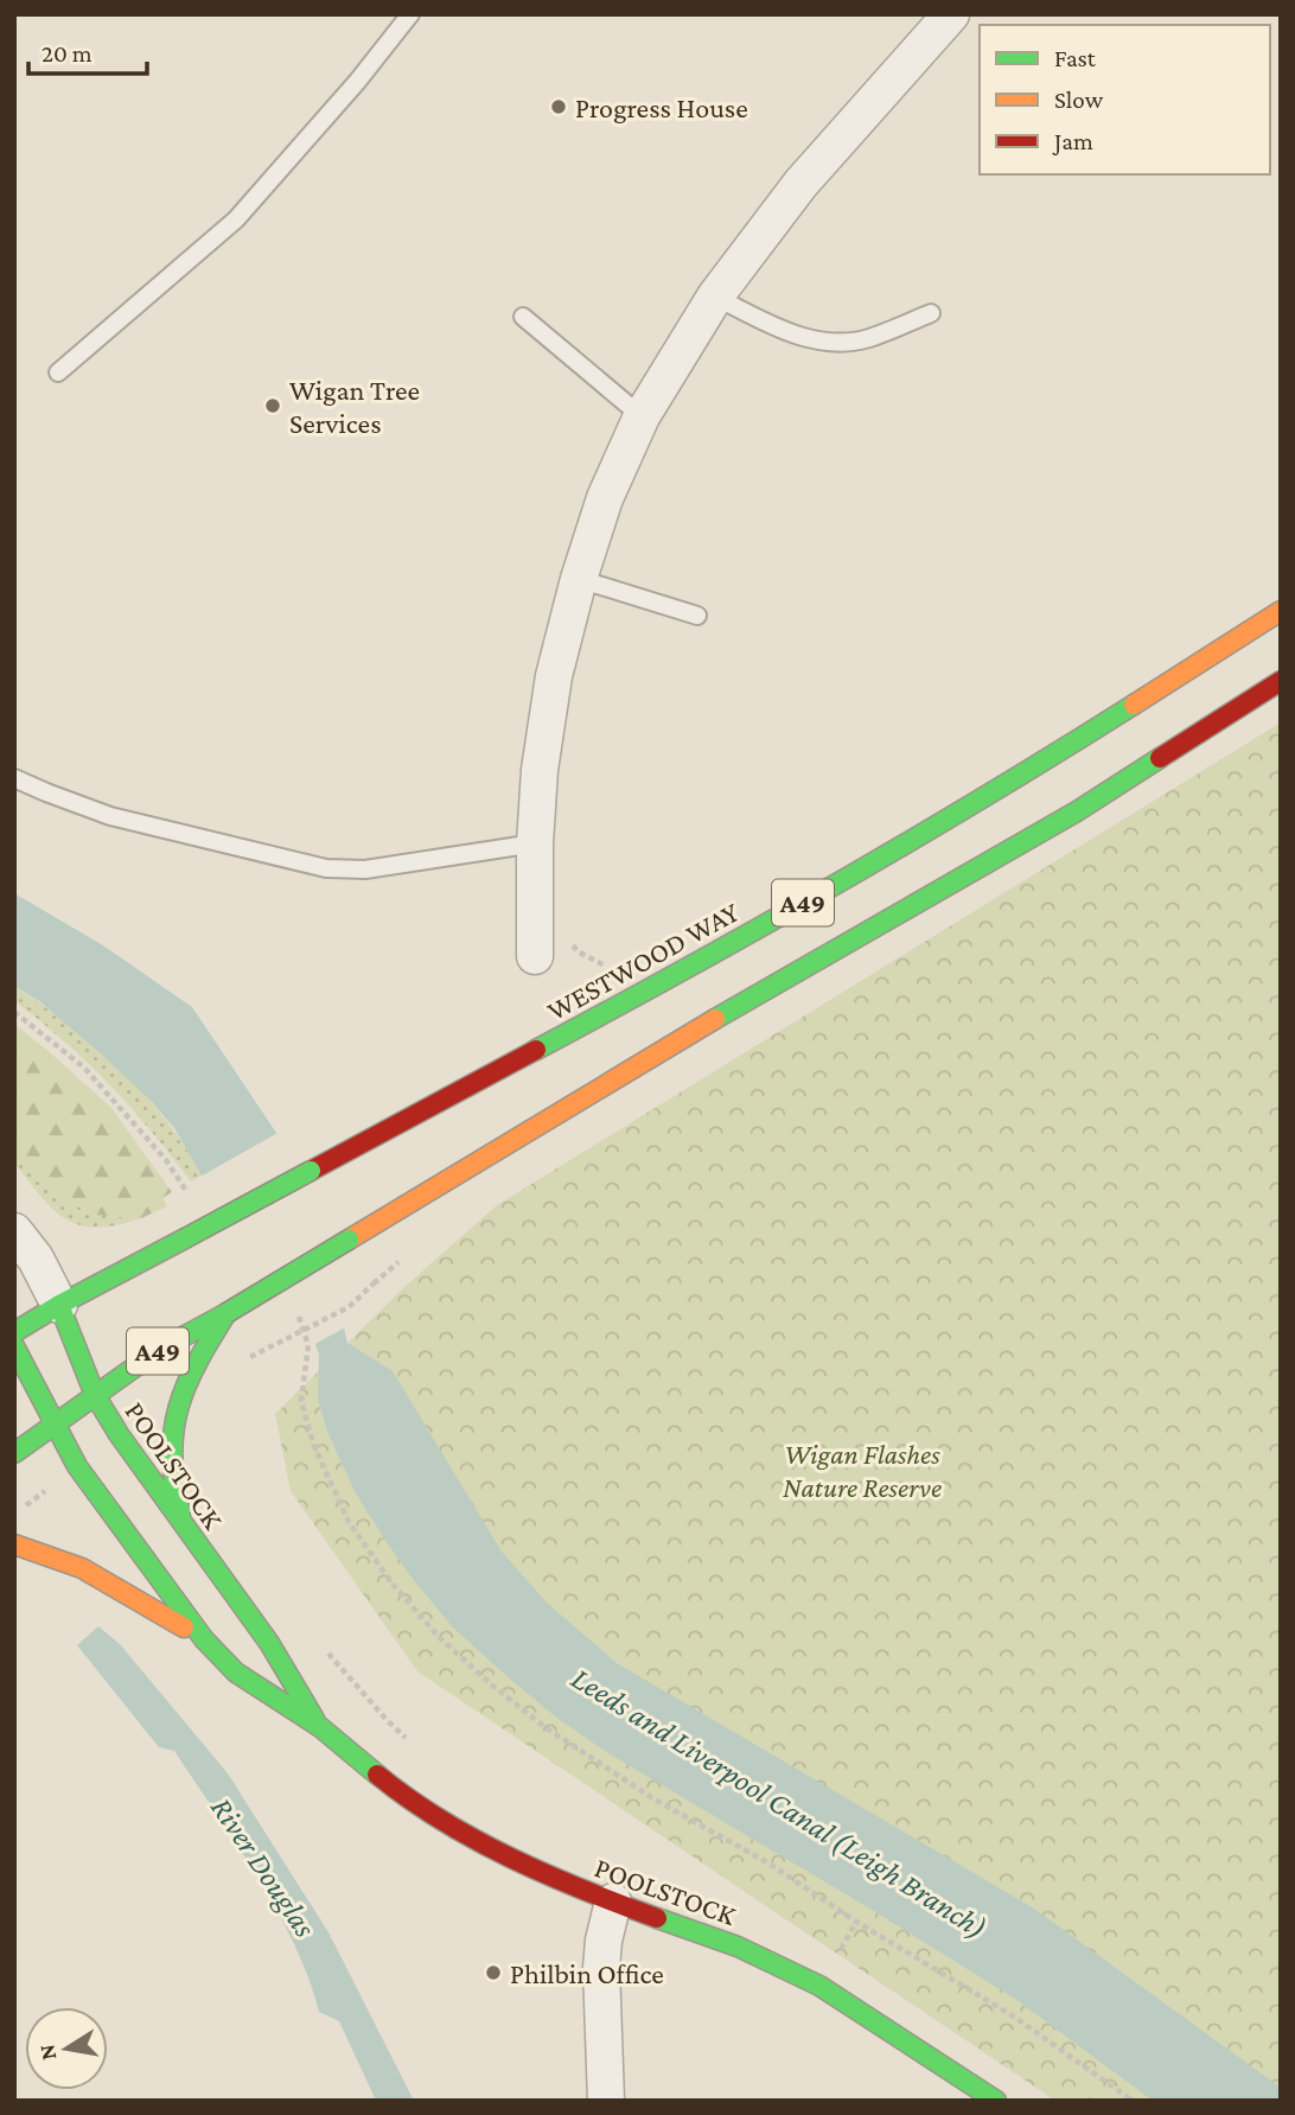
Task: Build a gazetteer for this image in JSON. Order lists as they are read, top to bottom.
{
  "streets": {
    "main road": ["A49", "WESTWOOD WAY", "POOLSTOCK"]
  },
  "crossings": [
    ["A49", "POOLSTOCK"],
    ["WESTWOOD WAY", "POOLSTOCK"]
  ],
  "water": ["Leeds and Liverpool Canal (Leigh Branch)", "River Douglas"],
  "parks": ["Wigan Flashes Nature Reserve"],
  "places": ["Progress House", "Wigan Tree Services", "Philbin Office"],
  "legend": ["Fast", "Slow", "Jam"],
  "scale_bar": "20 m",
  "north": "left"
}
